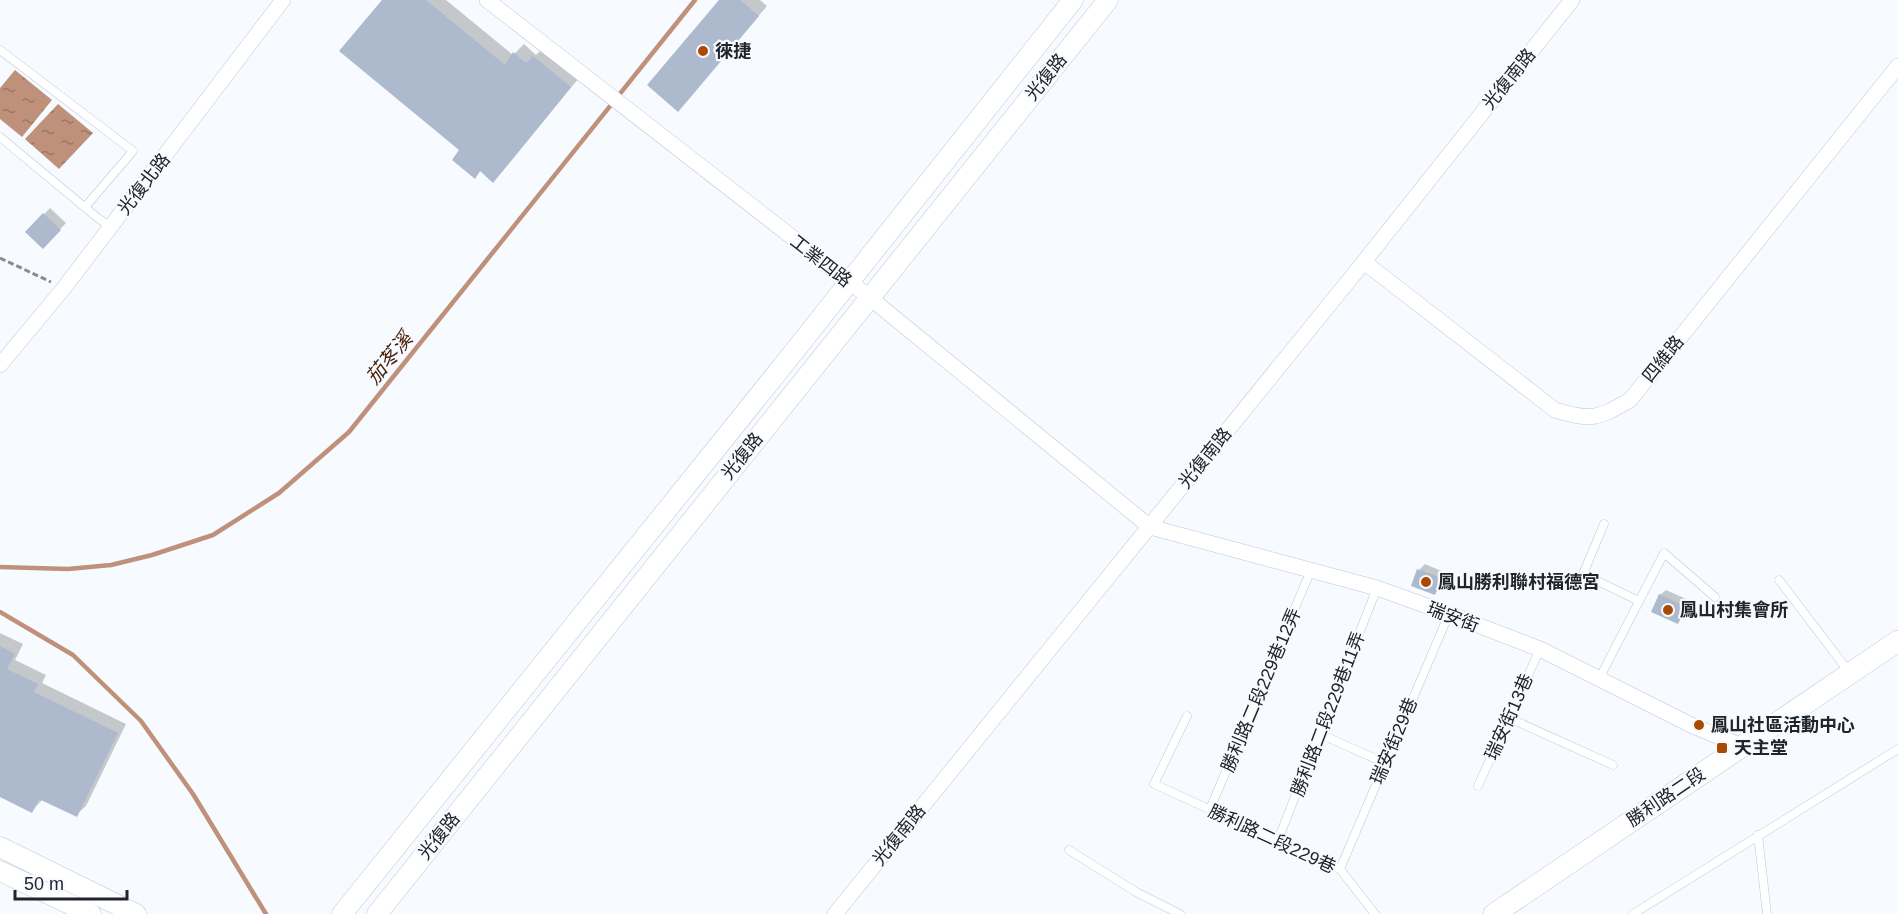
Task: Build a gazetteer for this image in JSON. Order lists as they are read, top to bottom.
{
  "streets": {
    "main road": ["勝利路二段"],
    "street": [
      "光復路",
      "光復南路",
      "光復北路",
      "工業四路",
      "四維路",
      "瑞安街"
    ],
    "lane": [
      "勝利路二段229巷12弄",
      "勝利路二段229巷11弄",
      "瑞安街13巷",
      "瑞安街29巷",
      "勝利路二段229巷"
    ]
  },
  "crossings": [
    ["光復路", "工業四路"],
    ["光復南路", "工業四路"],
    ["光復南路", "四維路"],
    ["光復南路", "瑞安街"],
    ["工業四路", "瑞安街"],
    ["瑞安街", "勝利路二段229巷12弄"],
    ["瑞安街", "勝利路二段229巷11弄"],
    ["瑞安街", "瑞安街13巷"],
    ["瑞安街", "瑞安街29巷"],
    ["瑞安街", "勝利路二段"],
    ["勝利路二段229巷12弄", "勝利路二段229巷"],
    ["勝利路二段229巷11弄", "勝利路二段229巷"],
    ["瑞安街29巷", "勝利路二段229巷"]
  ],
  "water": ["茄苳溪"],
  "places": {
    "other": [
      "徠捷",
      "鳳山勝利聯村福德宮",
      "鳳山村集會所",
      "鳳山社區活動中心"
    ],
    "transit": ["天主堂"]
  },
  "scale_bar": "50 m"
}
